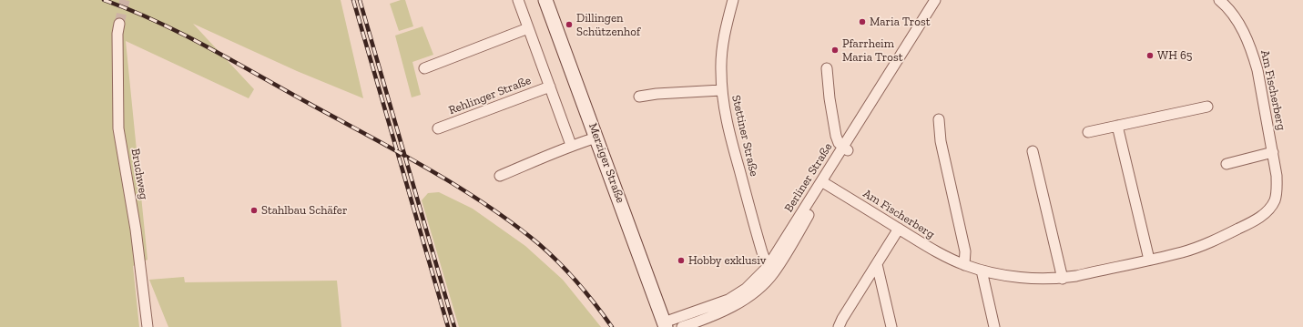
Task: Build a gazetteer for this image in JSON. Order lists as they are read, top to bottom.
{
  "streets": {
    "main road": ["Merziger Straße"],
    "street": [
      "Am Fischerberg",
      "Rehlinger Straße",
      "Stettiner Straße",
      "Bruchweg",
      "Berliner Straße"
    ]
  },
  "crossings": [
    ["Am Fischerberg", "Berliner Straße"],
    ["Stettiner Straße", "Berliner Straße"],
    ["Merziger Straße", "Berliner Straße"]
  ],
  "places": [
    "Maria Trost",
    "Dillingen Schützenhof",
    "Pfarrheim Maria Trost",
    "WH 65",
    "Stahlbau Schäfer",
    "Hobby exklusiv"
  ]
}
